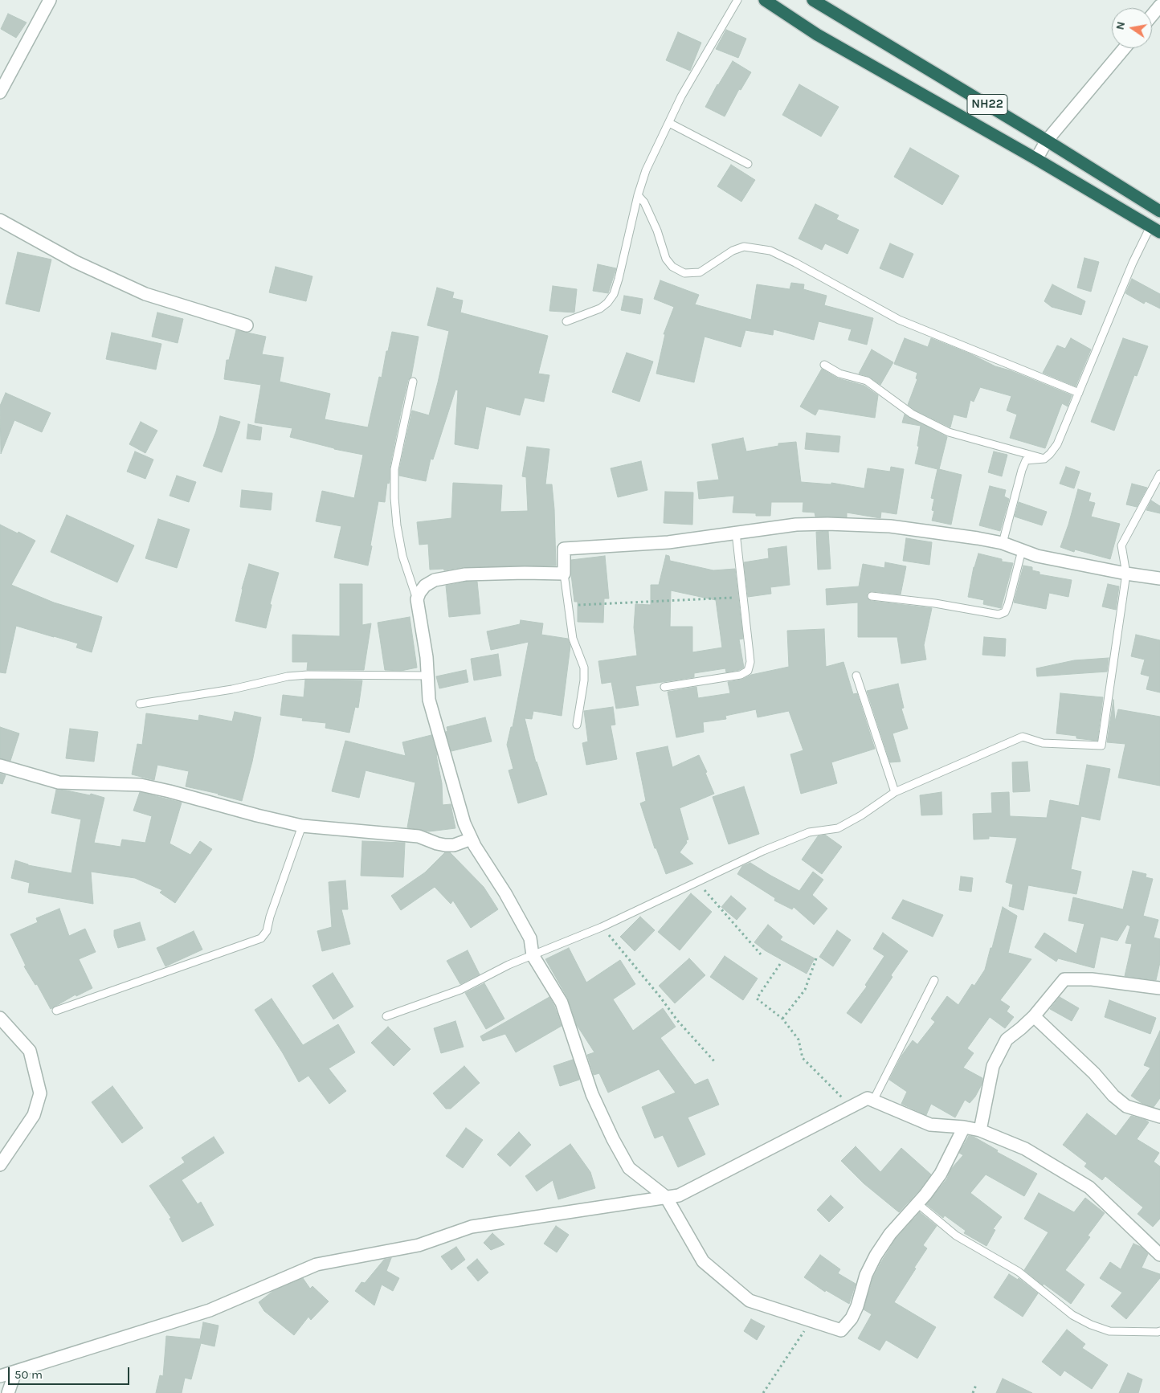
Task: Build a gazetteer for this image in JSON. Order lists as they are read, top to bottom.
{
  "streets": {
    "highway": ["NH22"]
  },
  "scale_bar": "50 m",
  "north": "left"
}
